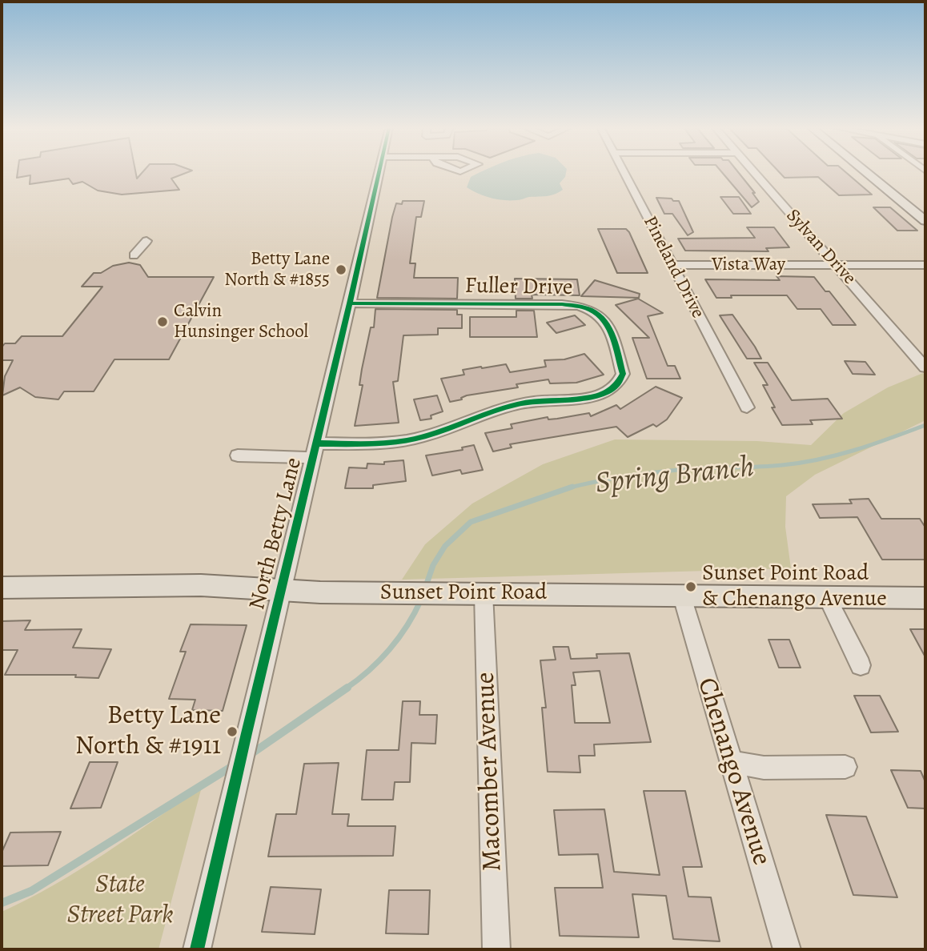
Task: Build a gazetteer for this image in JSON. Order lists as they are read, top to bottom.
{
  "streets": {
    "main road": ["Sunset Point Road"],
    "street": [
      "Sylvan Drive",
      "Vista Way",
      "Pineland Drive",
      "Fuller Drive",
      "North Betty Lane",
      "Macomber Avenue",
      "Chenango Avenue"
    ]
  },
  "crossings": [
    ["Sylvan Drive", "Vista Way"],
    ["Vista Way", "Pineland Drive"],
    ["Fuller Drive", "North Betty Lane"],
    ["North Betty Lane", "Sunset Point Road"],
    ["Sunset Point Road", "Macomber Avenue"],
    ["Sunset Point Road", "Chenango Avenue"]
  ],
  "water": ["Spring Branch"],
  "parks": ["State Street Park"],
  "places": [
    "Betty Lane North & #1855",
    "Calvin Hunsinger School",
    "Sunset Point Road & Chenango Avenue",
    "Betty Lane North & #1911"
  ]
}
